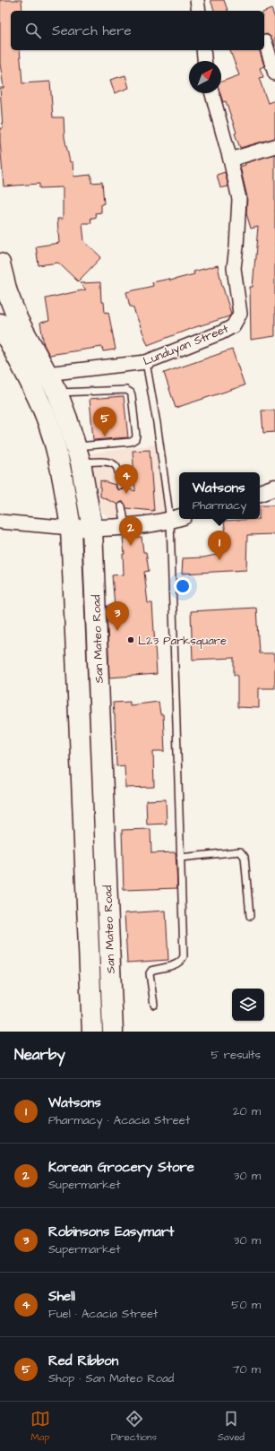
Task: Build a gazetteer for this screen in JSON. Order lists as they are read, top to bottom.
{
  "streets": {
    "main road": ["San Mateo Road"],
    "street": ["Lunduyan Street"]
  },
  "crossings": [
    ["Lunduyan Street", "San Mateo Road"]
  ],
  "places": ["L23 Parksquare"],
  "north": "top right",
  "page": {
    "search": "Search here",
    "pins": [
      "5",
      "4",
      "2",
      "1",
      "3"
    ],
    "popup": ["Watsons", "Pharmacy"],
    "heading": ["Nearby", "5 results"],
    "list": [
      {
        "mark": "1",
        "name": "Watsons",
        "note": "Pharmacy · Acacia Street",
        "value": "20 m"
      },
      {
        "mark": "2",
        "name": "Korean Grocery Store",
        "note": "Supermarket",
        "value": "30 m"
      },
      {
        "mark": "3",
        "name": "Robinsons Easymart",
        "note": "Supermarket",
        "value": "30 m"
      },
      {
        "mark": "4",
        "name": "Shell",
        "note": "Fuel · Acacia Street",
        "value": "50 m"
      },
      {
        "mark": "5",
        "name": "Red Ribbon",
        "note": "Shop · San Mateo Road",
        "value": "70 m"
      }
    ],
    "nav": ["Map", "Directions", "Saved"]
  }
}
